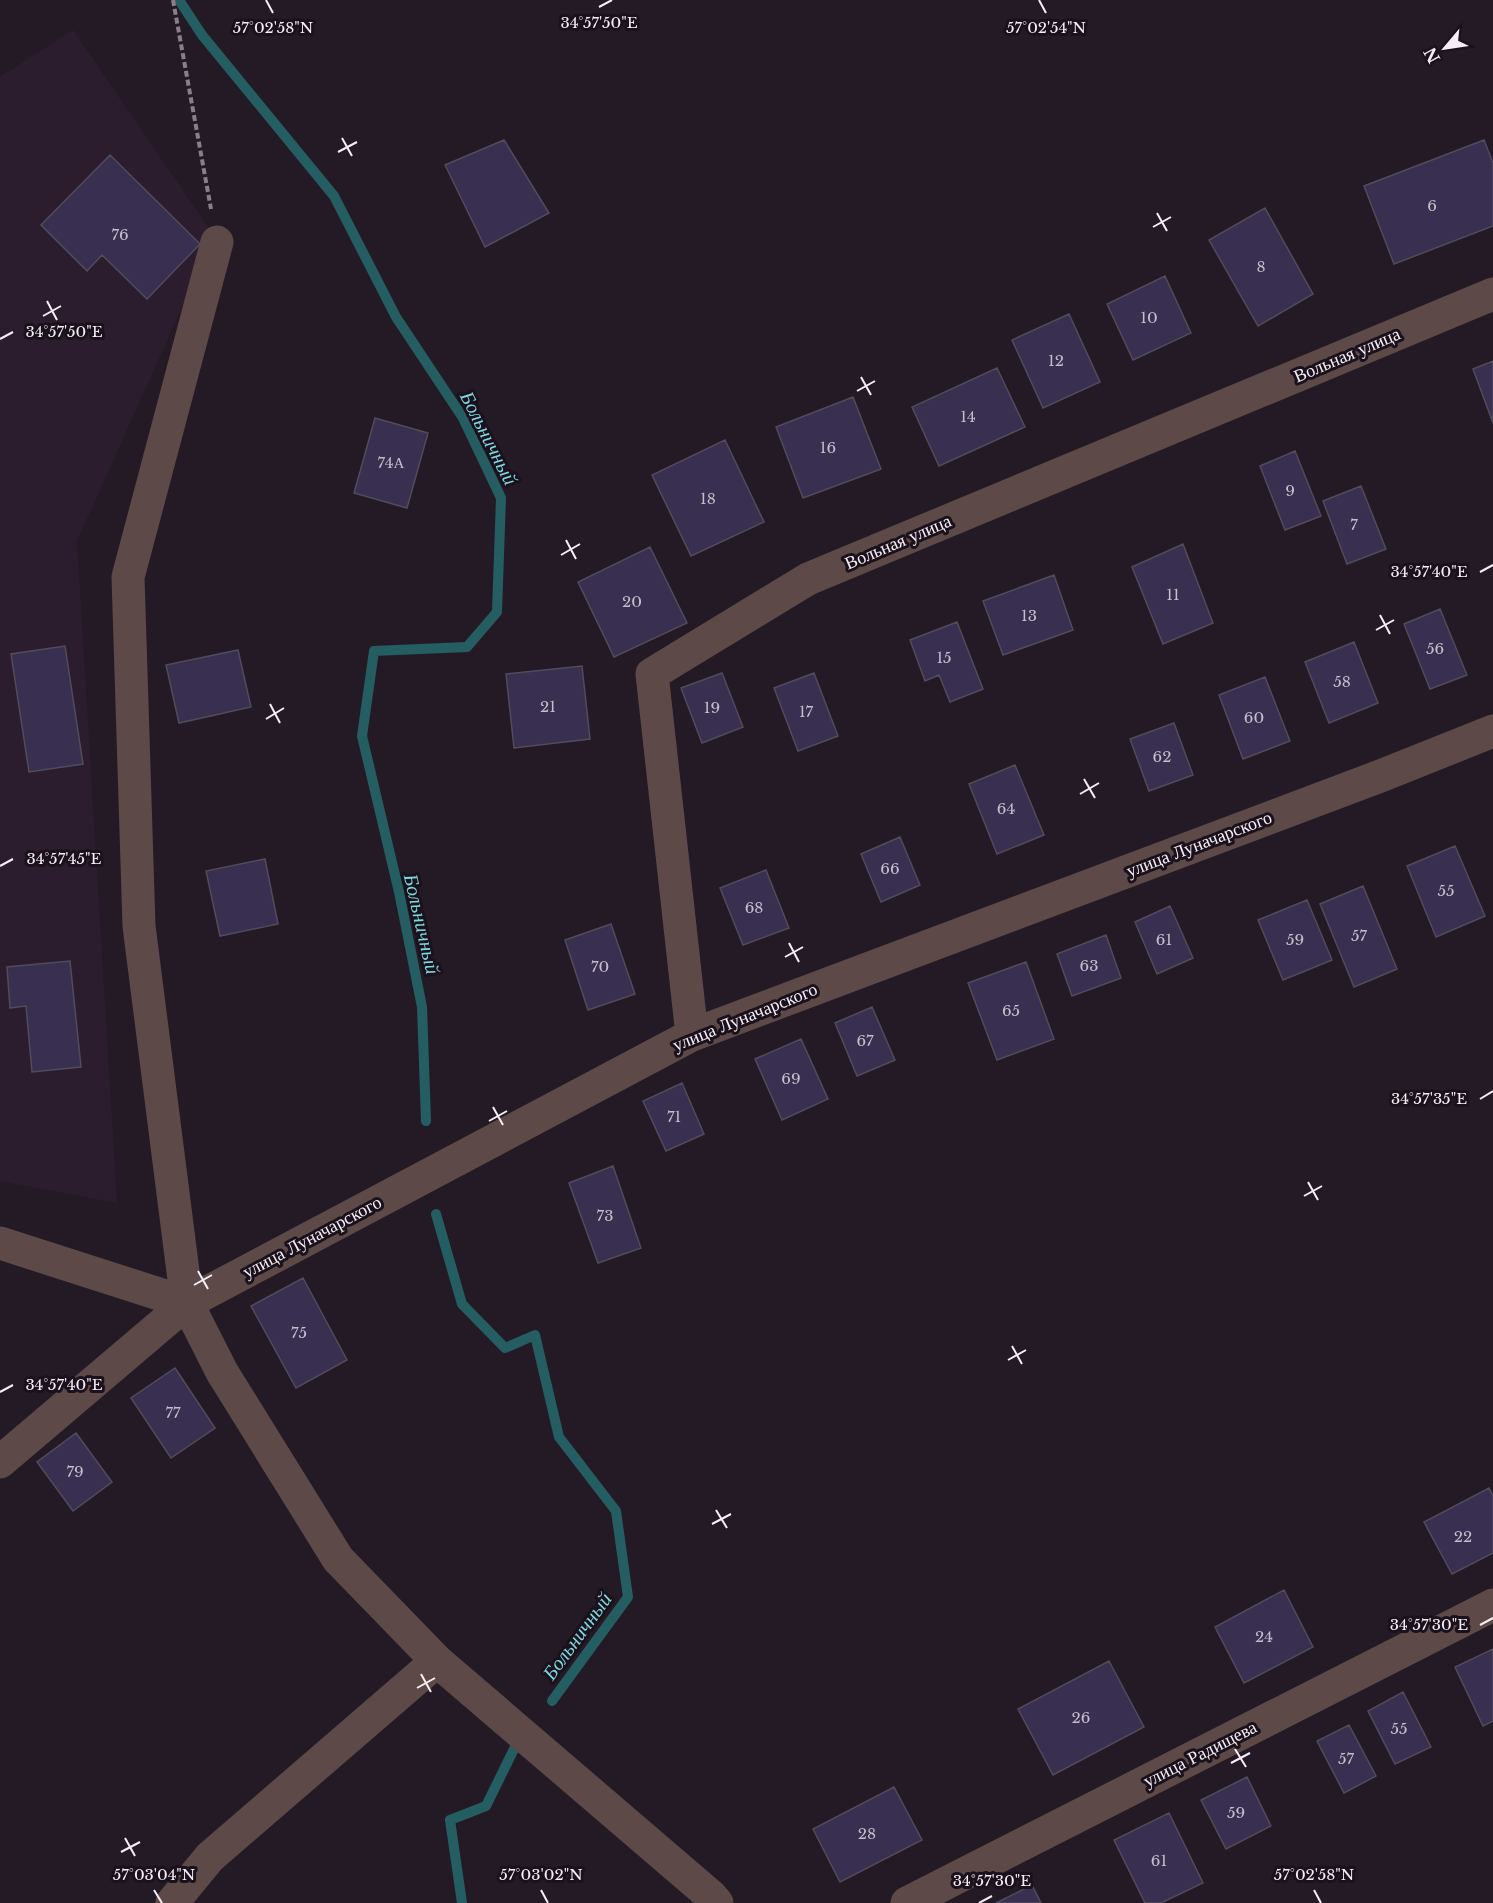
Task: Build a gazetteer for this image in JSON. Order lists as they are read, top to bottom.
{
  "streets": {
    "street": ["Вольная улица", "улица Луначарского", "улица Радищева"]
  },
  "crossings": [
    ["Вольная улица", "улица Луначарского"]
  ],
  "water": ["Больничный"],
  "house_numbers": [
    "6",
    "76",
    "8",
    "10",
    "12",
    "14",
    "16",
    "74А",
    "9",
    "18",
    "7",
    "11",
    "20",
    "13",
    "56",
    "15",
    "58",
    "21",
    "19",
    "17",
    "60",
    "62",
    "64",
    "66",
    "55",
    "68",
    "57",
    "61",
    "59",
    "63",
    "70",
    "65",
    "67",
    "69",
    "71",
    "73",
    "75",
    "77",
    "79",
    "22",
    "24",
    "26",
    "55",
    "57",
    "59",
    "28",
    "61"
  ],
  "north": "bottom left",
  "coordinates": [
    "34°57'50\"E",
    "57°02'58\"N",
    "57°02'54\"N",
    "34°57'40\"E",
    "34°57'45\"E",
    "34°57'35\"E",
    "34°57'30\"E",
    "57°03'04\"N",
    "57°03'02\"N"
  ]
}
